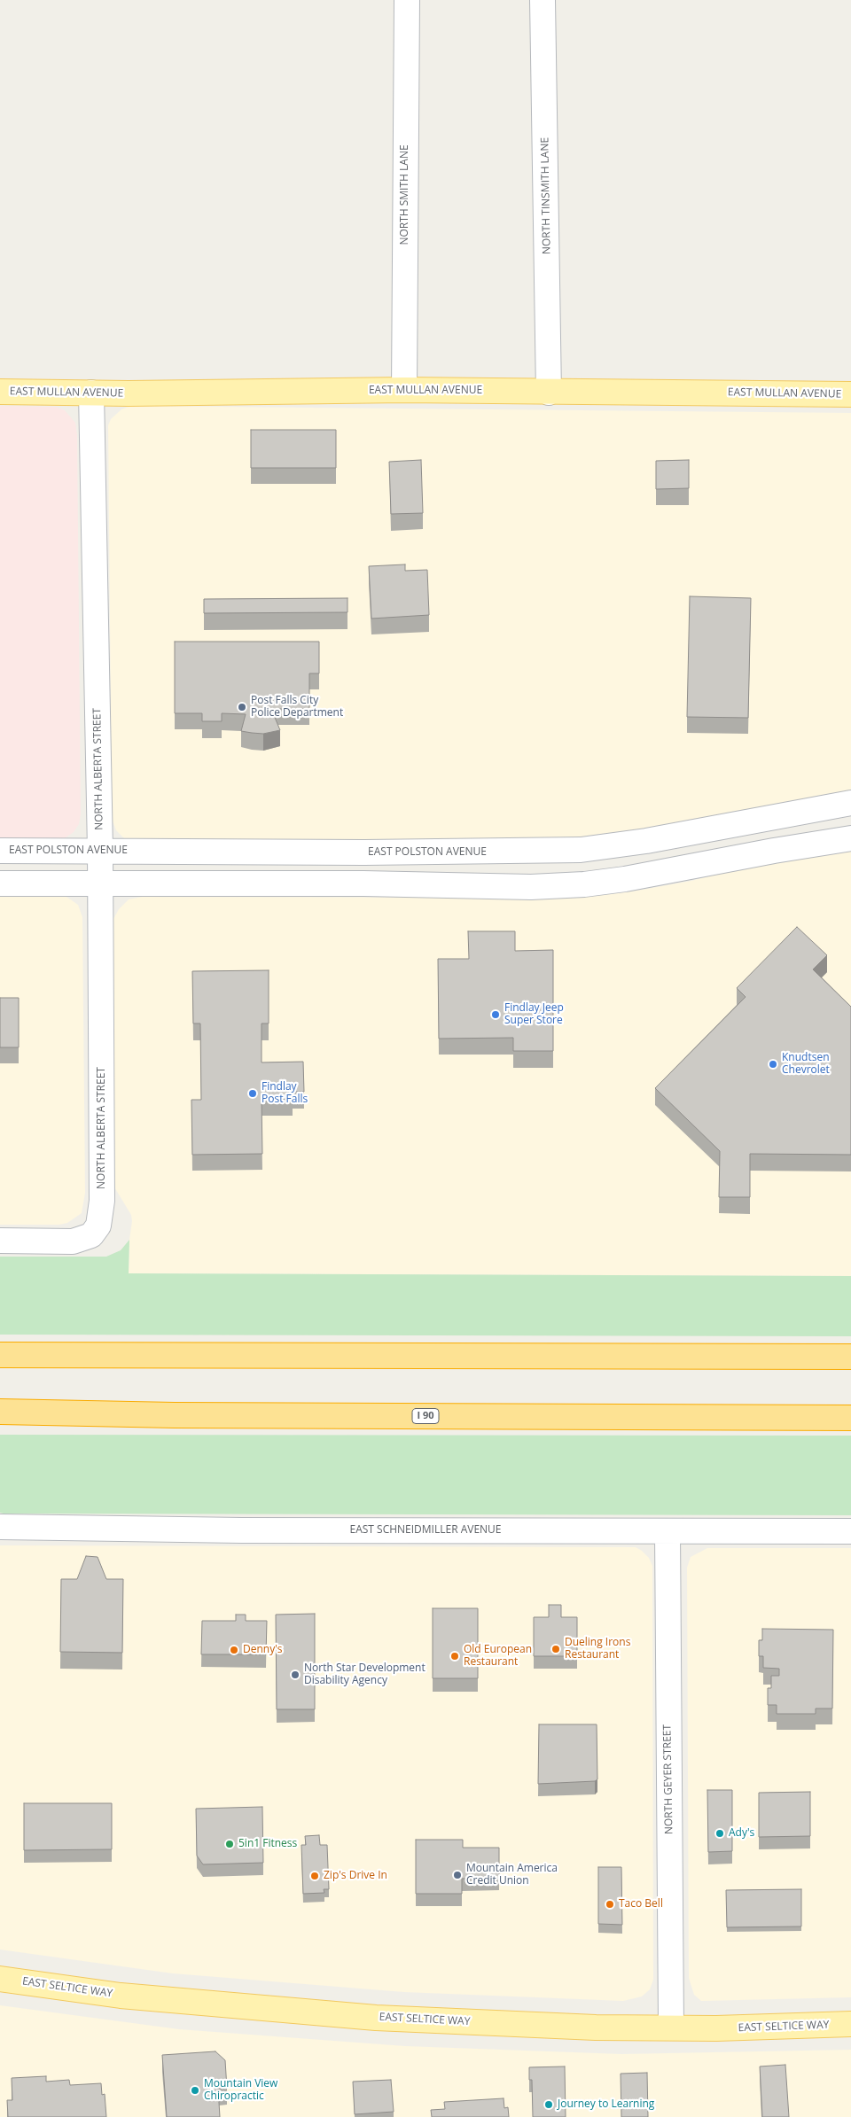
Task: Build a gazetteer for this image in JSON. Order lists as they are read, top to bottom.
{
  "streets": {
    "highway": ["I 90"],
    "main road": ["EAST MULLAN AVENUE", "EAST SELTICE WAY"],
    "street": [
      "NORTH SMITH LANE",
      "NORTH TINSMITH LANE",
      "NORTH ALBERTA STREET",
      "EAST POLSTON AVENUE",
      "EAST SCHNEIDMILLER AVENUE",
      "NORTH GEYER STREET"
    ]
  },
  "crossings": [
    ["NORTH SMITH LANE", "EAST MULLAN AVENUE"],
    ["NORTH TINSMITH LANE", "EAST MULLAN AVENUE"],
    ["EAST MULLAN AVENUE", "NORTH ALBERTA STREET"],
    ["NORTH ALBERTA STREET", "EAST POLSTON AVENUE"],
    ["EAST SCHNEIDMILLER AVENUE", "NORTH GEYER STREET"],
    ["NORTH GEYER STREET", "EAST SELTICE WAY"]
  ],
  "places": [
    "Post Falls City Police Department",
    "Findlay Jeep Super Store",
    "Knudtsen Chevrolet",
    "Findlay Post Falls",
    "Dueling Irons Restaurant",
    "Denny's",
    "Old European Restaurant",
    "North Star Development Disability Agency",
    "Ady's",
    "5in1 Fitness",
    "Mountain America Credit Union",
    "Zip's Drive In",
    "Taco Bell",
    "Mountain View Chiropractic",
    "Journey to Learning"
  ]
}
